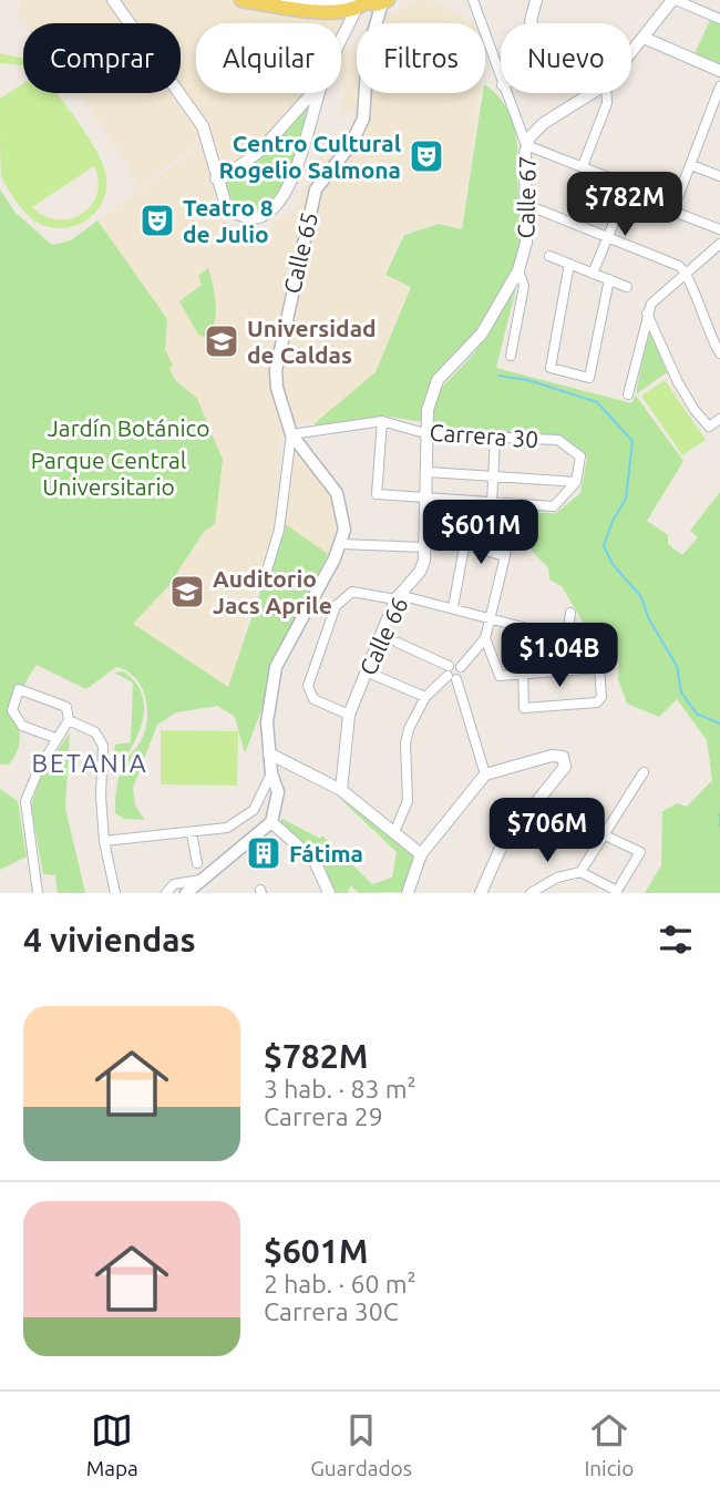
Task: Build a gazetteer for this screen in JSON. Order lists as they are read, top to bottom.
{
  "streets": {
    "main road": ["Calle 65"],
    "street": ["Calle 67", "Carrera 30", "Calle 66"]
  },
  "crossings": [
    ["Calle 67", "Calle 66"],
    ["Calle 65", "Carrera 30"],
    ["Carrera 30", "Calle 66"]
  ],
  "districts": ["BETANIA"],
  "parks": ["Jardín Botánico", "Parque Central Universitario"],
  "places": {
    "theatre": ["Centro Cultural Rogelio Salmona", "Teatro 8 de Julio"],
    "school or university": ["Universidad de Caldas", "Auditorio Jacs Aprile"],
    "building": ["Fátima"]
  },
  "page": {
    "chip": [
      "Comprar",
      "Alquilar",
      "Filtros",
      "Nuevo"
    ],
    "price": [
      "$782M",
      "$601M",
      "$1.04B",
      "$706M"
    ],
    "heading": "4 viviendas",
    "list": [
      {
        "name": "$782M",
        "note": "3 hab. · 83 m² · Carrera 29"
      },
      {
        "name": "$601M",
        "note": "2 hab. · 60 m² · Carrera 30C"
      }
    ],
    "tabs": ["Mapa", "Guardados", "Inicio"]
  }
}
